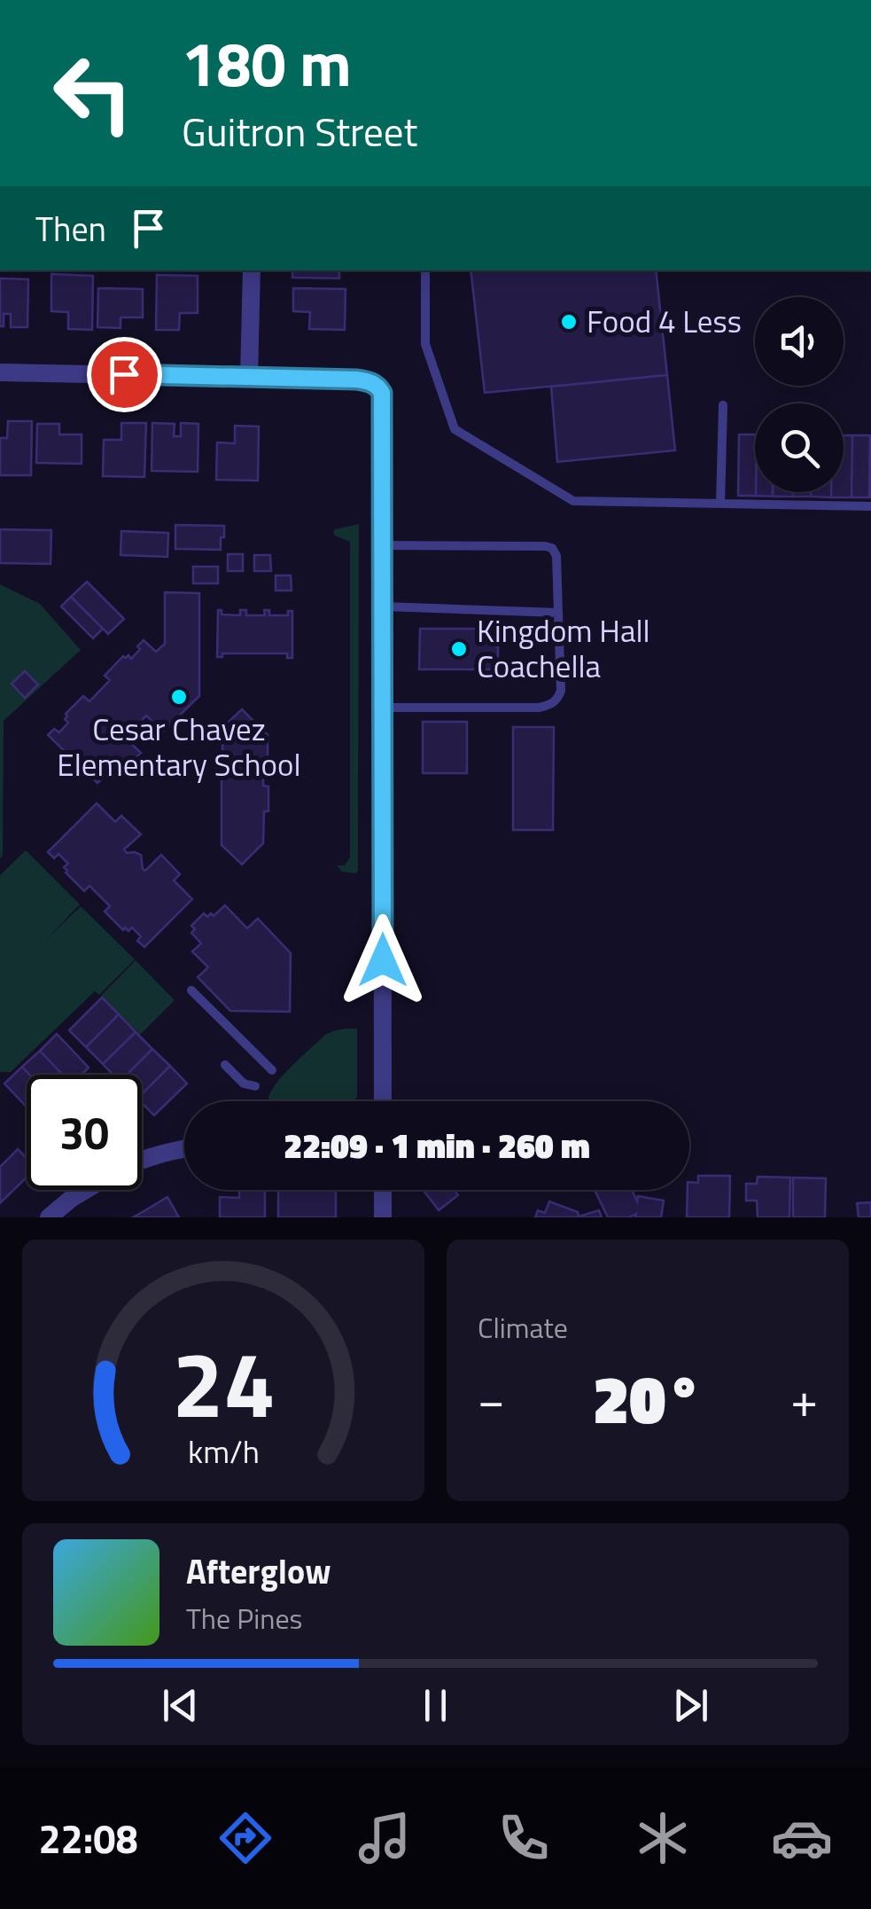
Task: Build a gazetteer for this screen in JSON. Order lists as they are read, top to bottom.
{
  "places": ["Food 4 Less", "Kingdom Hall Coachella", "Cesar Chavez Elementary School"],
  "page": {
    "turn": ["180 m", "Guitron Street"],
    "then": "Then",
    "limit": "30",
    "trip": "22:09 · 1 min · 260 m",
    "tile": "Climate",
    "heat": ["−", "20°", "+"],
    "song": ["Afterglow", "The Pines"],
    "tabs": "22:08",
    "gauge": ["24", "km/h"]
  }
}
